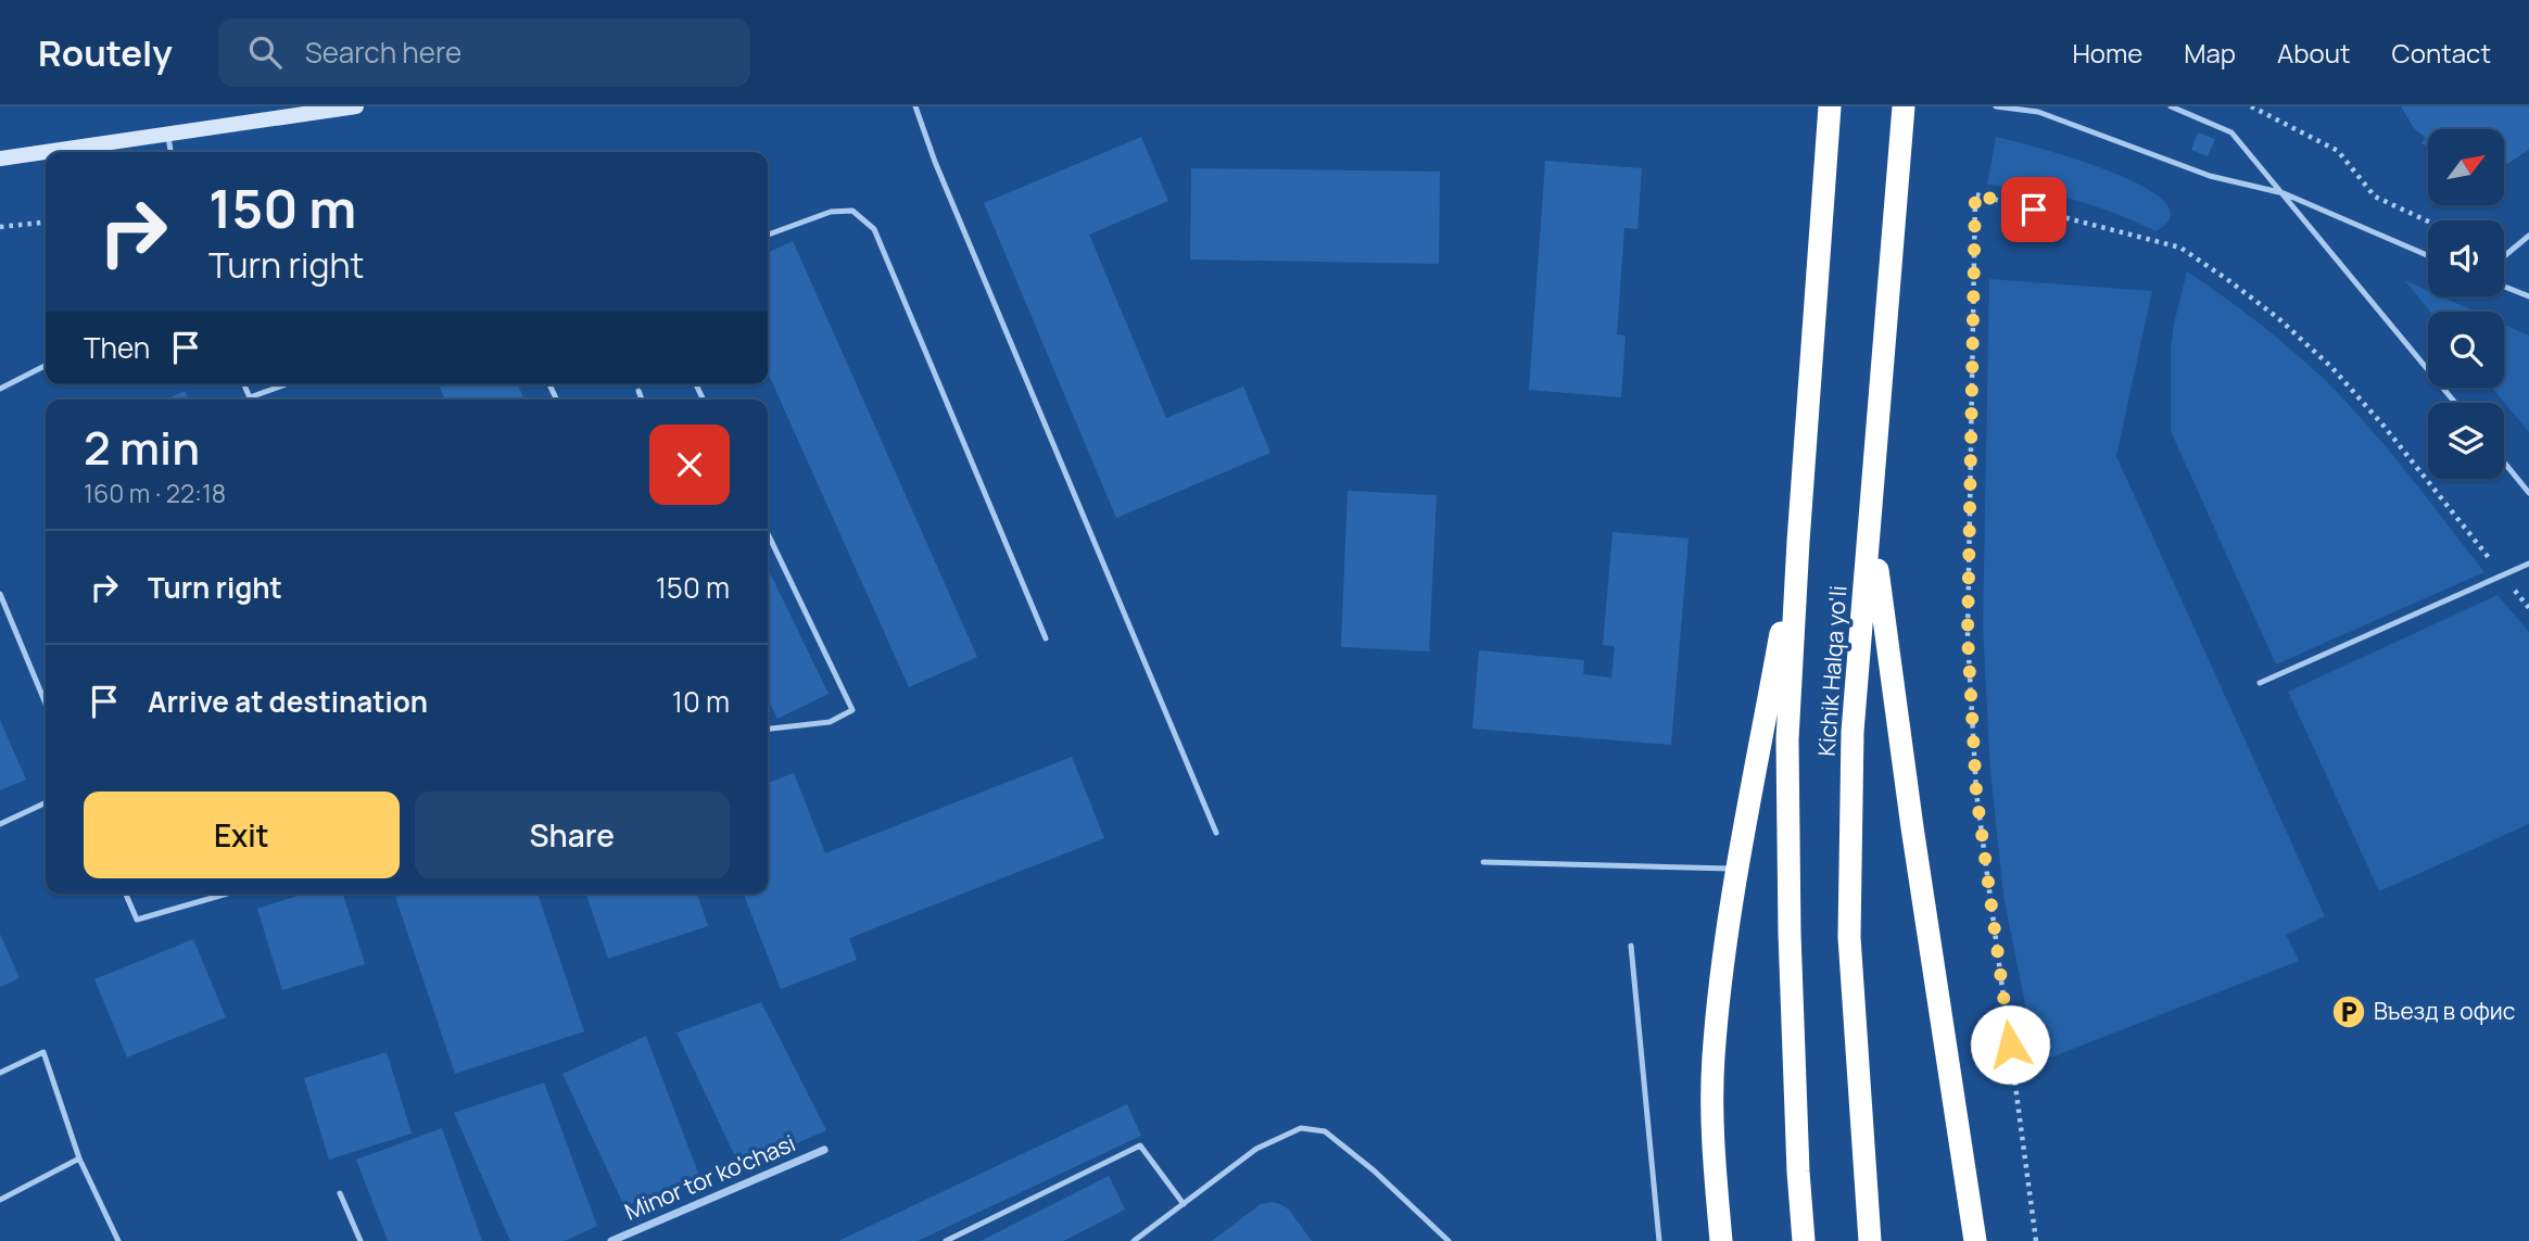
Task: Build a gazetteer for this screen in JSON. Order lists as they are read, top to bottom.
{
  "streets": {
    "highway": ["Kichik Halqa yo'li"],
    "street": ["Minor tor ko'chasi"]
  },
  "places": {
    "parking": ["Въезд в офис"]
  },
  "north": "top right",
  "page": {
    "header": "Routely",
    "search": "Search here",
    "nav": [
      "Home",
      "Map",
      "About",
      "Contact"
    ],
    "turn": ["150 m", "Turn right"],
    "then": "Then",
    "heading": ["2 min", "160 m · 22:18"],
    "list": [
      {
        "name": "Turn right",
        "value": "150 m"
      },
      {
        "name": "Arrive at destination",
        "value": "10 m"
      }
    ],
    "buttons": ["Exit", "Share"]
  }
}
